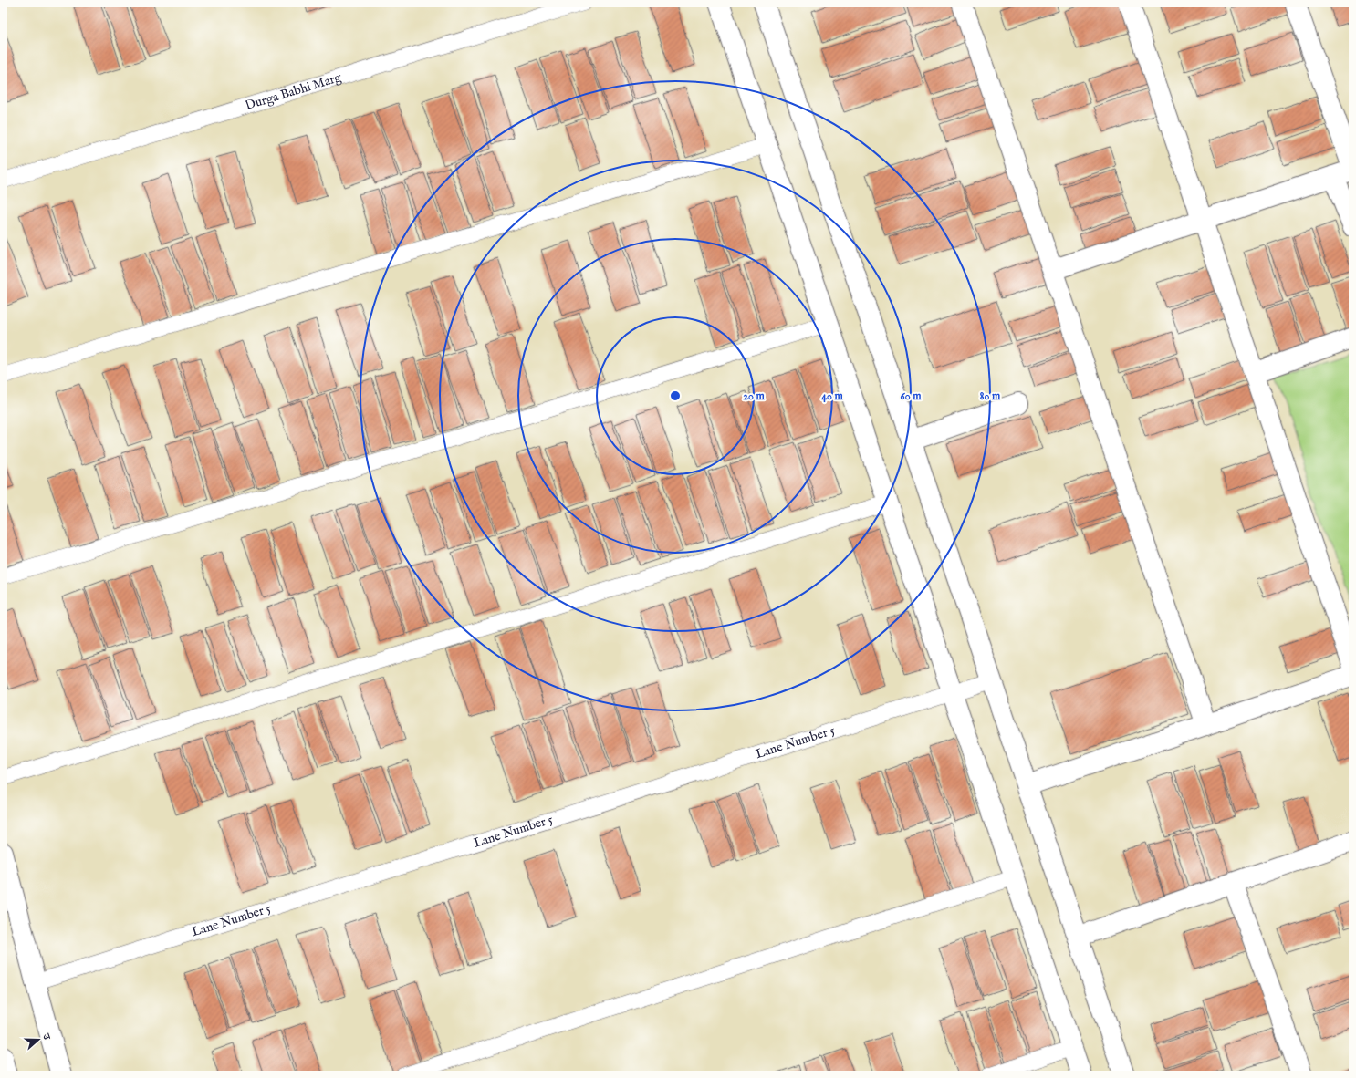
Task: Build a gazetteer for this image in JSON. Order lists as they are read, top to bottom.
{
  "streets": {
    "lane": ["Durga Babhi Marg", "Lane Number 5"]
  },
  "north": "right",
  "rings": [
    "20 m",
    "40 m",
    "60 m",
    "80 m"
  ]
}
